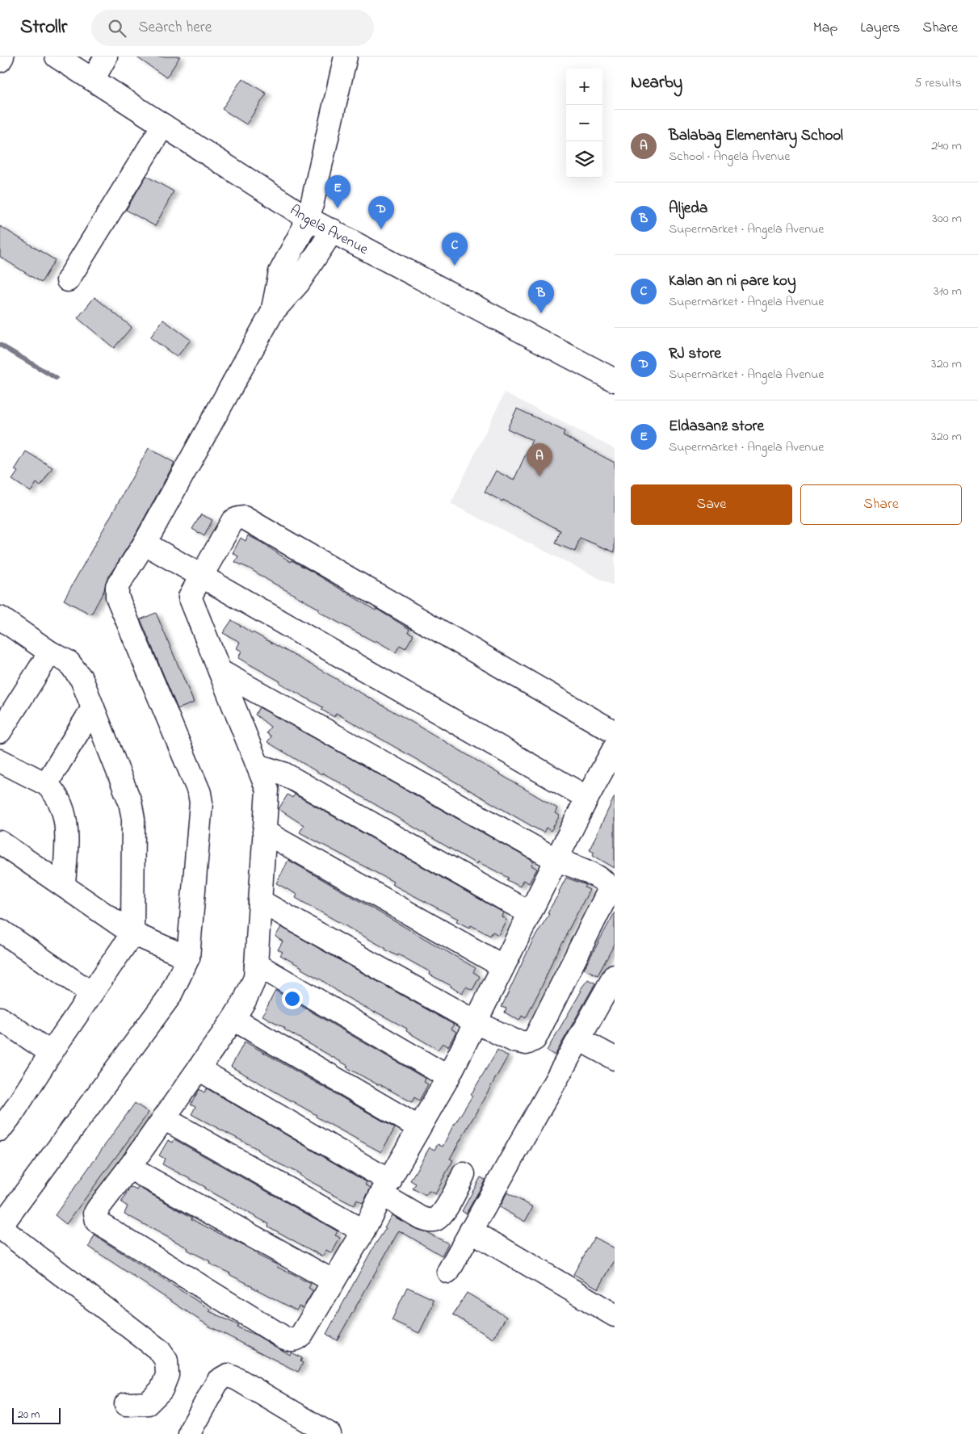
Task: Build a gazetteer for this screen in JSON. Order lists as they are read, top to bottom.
{
  "streets": {
    "street": ["Angela Avenue"]
  },
  "scale_bar": "20 m",
  "page": {
    "header": "Strollr",
    "search": "Search here",
    "nav": ["Map", "Layers", "Share"],
    "heading": ["Nearby", "5 results"],
    "map_buttons": ["+", "−"],
    "list": [
      {
        "mark": "A",
        "name": "Balabag Elementary School",
        "note": "School · Angela Avenue",
        "value": "240 m"
      },
      {
        "mark": "B",
        "name": "Aljeda",
        "note": "Supermarket · Angela Avenue",
        "value": "300 m"
      },
      {
        "mark": "C",
        "name": "Kalan an ni pare koy",
        "note": "Supermarket · Angela Avenue",
        "value": "310 m"
      },
      {
        "mark": "D",
        "name": "RJ store",
        "note": "Supermarket · Angela Avenue",
        "value": "320 m"
      },
      {
        "mark": "E",
        "name": "Eldasanz store",
        "note": "Supermarket · Angela Avenue",
        "value": "320 m"
      }
    ],
    "pins": [
      "E",
      "D",
      "C",
      "B",
      "A"
    ],
    "buttons": ["Save", "Share"],
    "scale": "20 m"
  }
}
